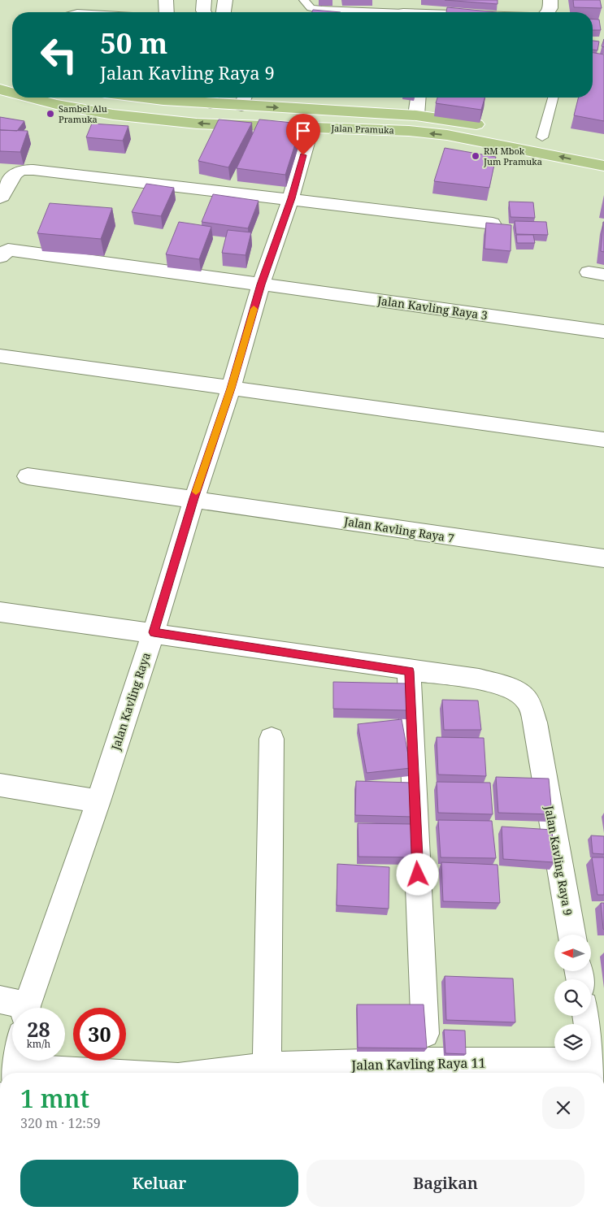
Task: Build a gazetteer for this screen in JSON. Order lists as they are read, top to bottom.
{
  "streets": {
    "main road": ["Jalan Pramuka"],
    "street": [
      "Jalan Kavling Raya 3",
      "Jalan Kavling Raya 7",
      "Jalan Kavling Raya",
      "Jalan Kavling Raya 9",
      "Jalan Kavling Raya 11"
    ]
  },
  "crossings": [
    ["Jalan Pramuka", "Jalan Kavling Raya"],
    ["Jalan Kavling Raya 3", "Jalan Kavling Raya"],
    ["Jalan Kavling Raya 7", "Jalan Kavling Raya"],
    ["Jalan Kavling Raya", "Jalan Kavling Raya 9"]
  ],
  "places": ["Sambel Alu Pramuka", "RM Mbok Jum Pramuka"],
  "north": "left",
  "page": {
    "turn": ["50 m", "Jalan Kavling Raya 9"],
    "speed": "28 km/h",
    "limit": "30",
    "heading": ["1 mnt", "320 m · 12:59"],
    "buttons": ["Keluar", "Bagikan"]
  }
}
